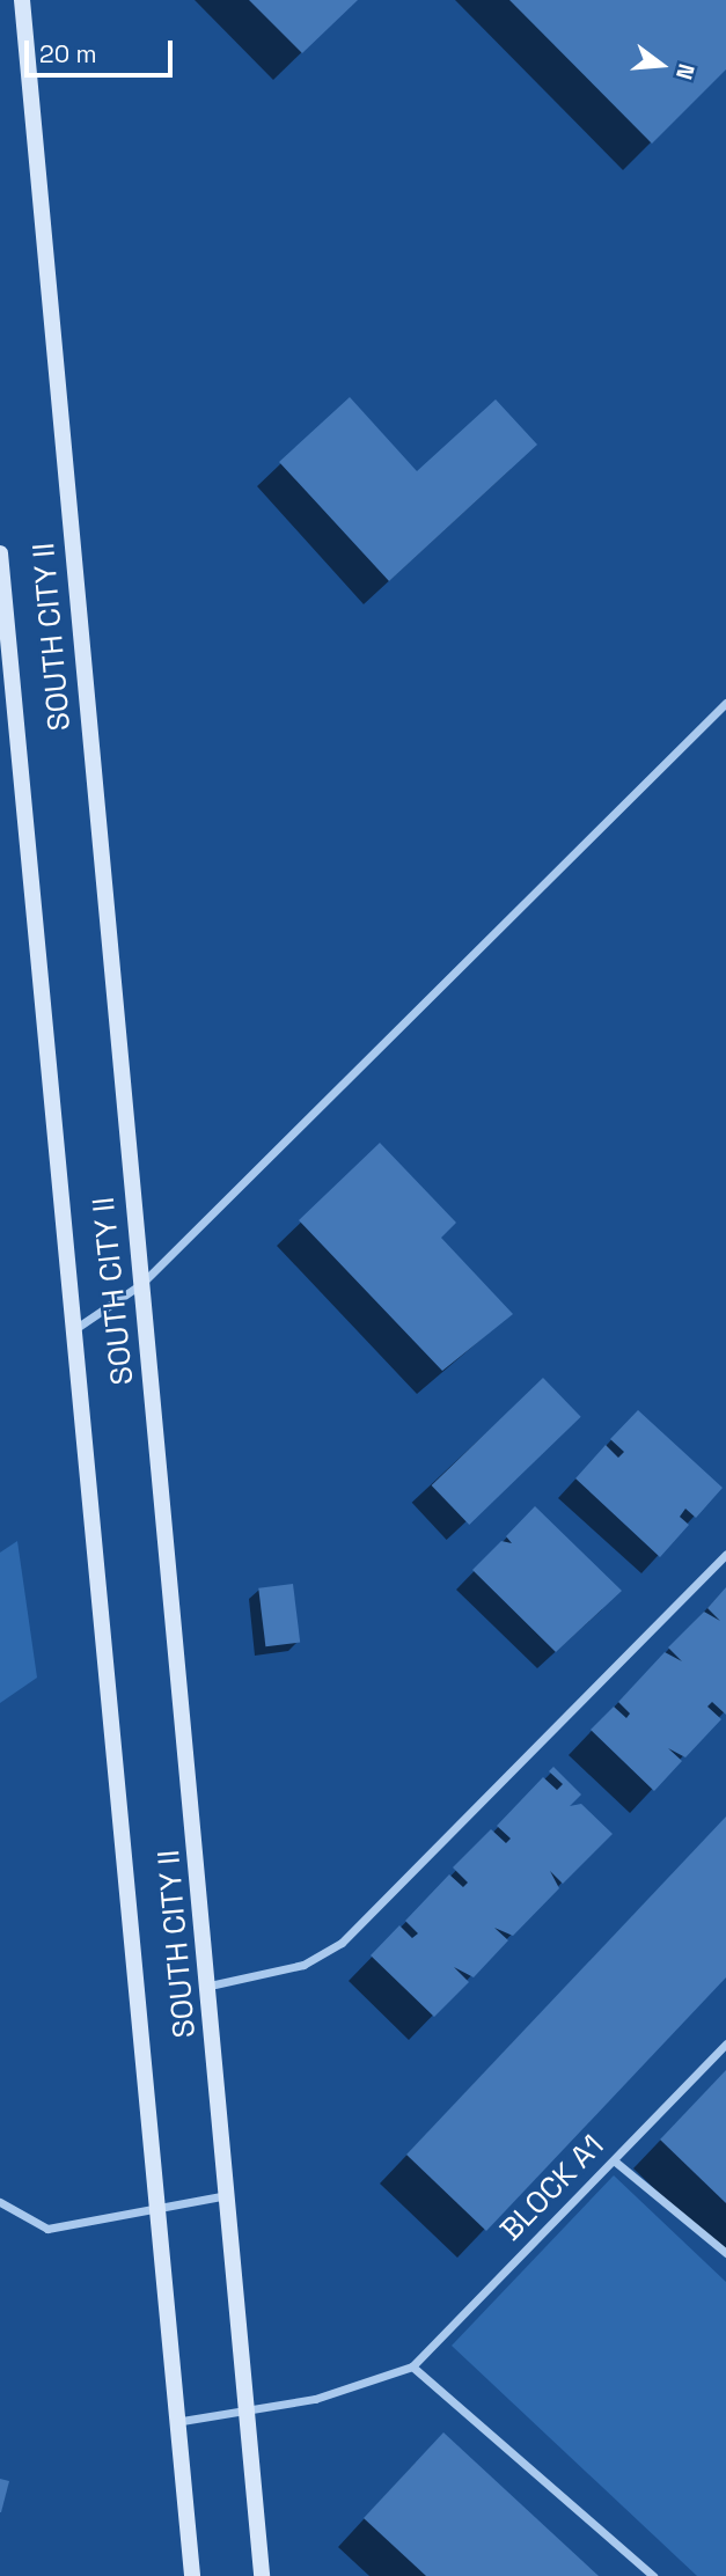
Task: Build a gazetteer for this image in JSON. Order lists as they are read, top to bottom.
{
  "streets": {
    "main road": ["SOUTH CITY II"],
    "street": ["BLOCK A1"]
  },
  "scale_bar": "20 m",
  "north": "right"
}
